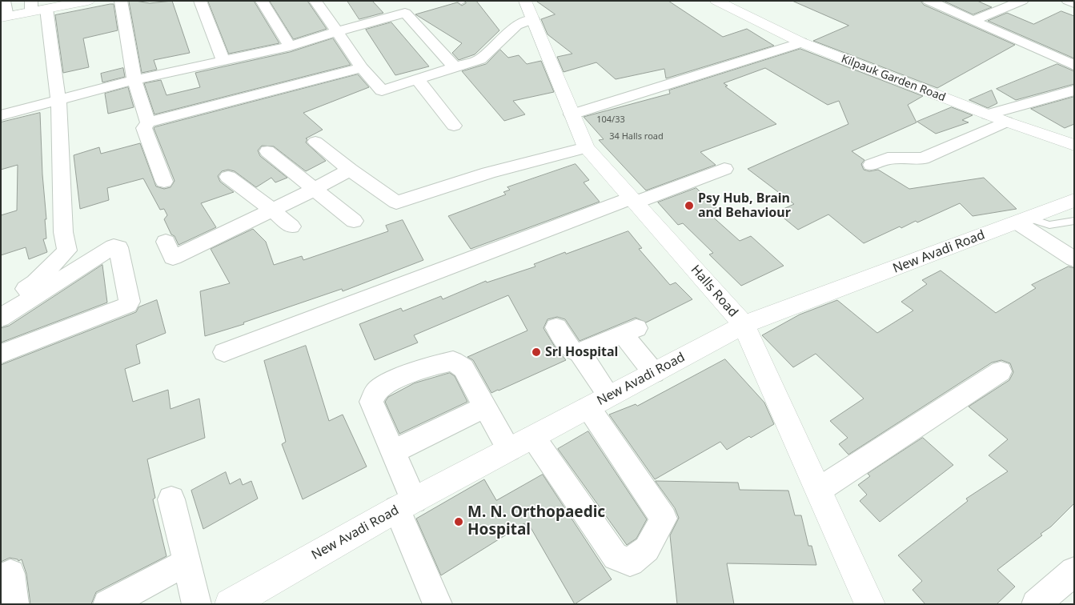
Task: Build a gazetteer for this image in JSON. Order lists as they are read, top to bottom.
{
  "streets": {
    "main road": ["Kilpauk Garden Road", "New Avadi Road", "Halls Road"]
  },
  "crossings": [
    ["New Avadi Road", "Halls Road"]
  ],
  "places": ["Psy Hub, Brain and Behaviour", "Srl Hospital", "M. N. Orthopaedic Hospital"],
  "house_numbers": ["104/33", "34 Halls road"]
}
